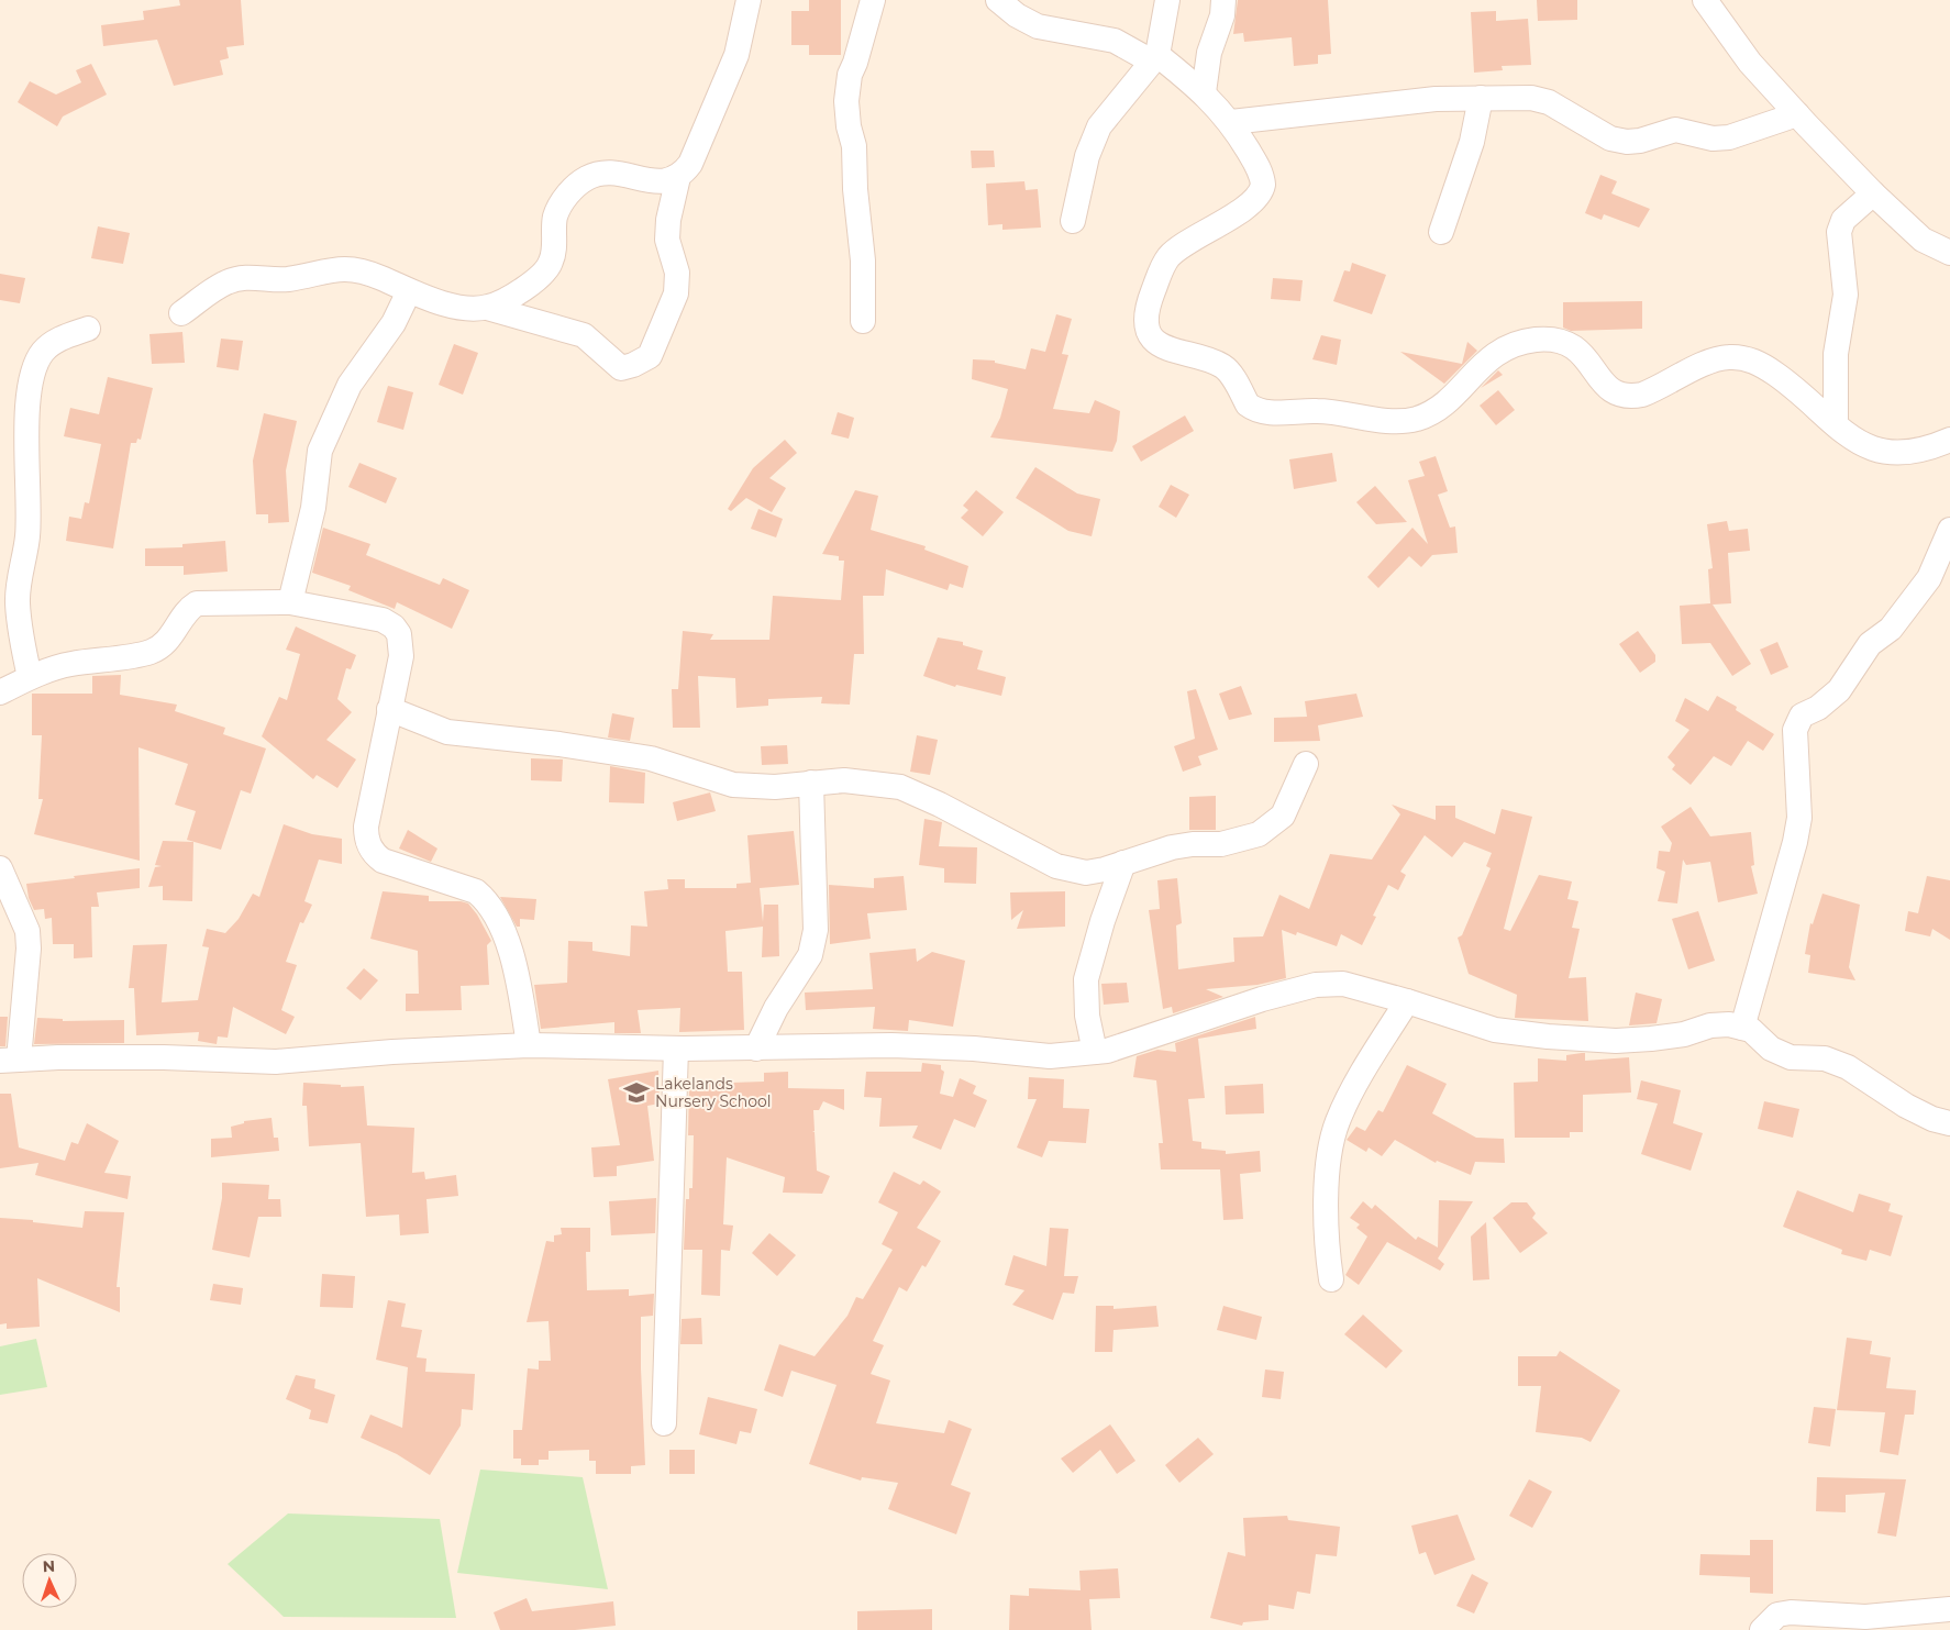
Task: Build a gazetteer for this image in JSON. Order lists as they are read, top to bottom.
{
  "places": {
    "school or university": ["Lakelands Nursery School"]
  },
  "north": "top"
}
